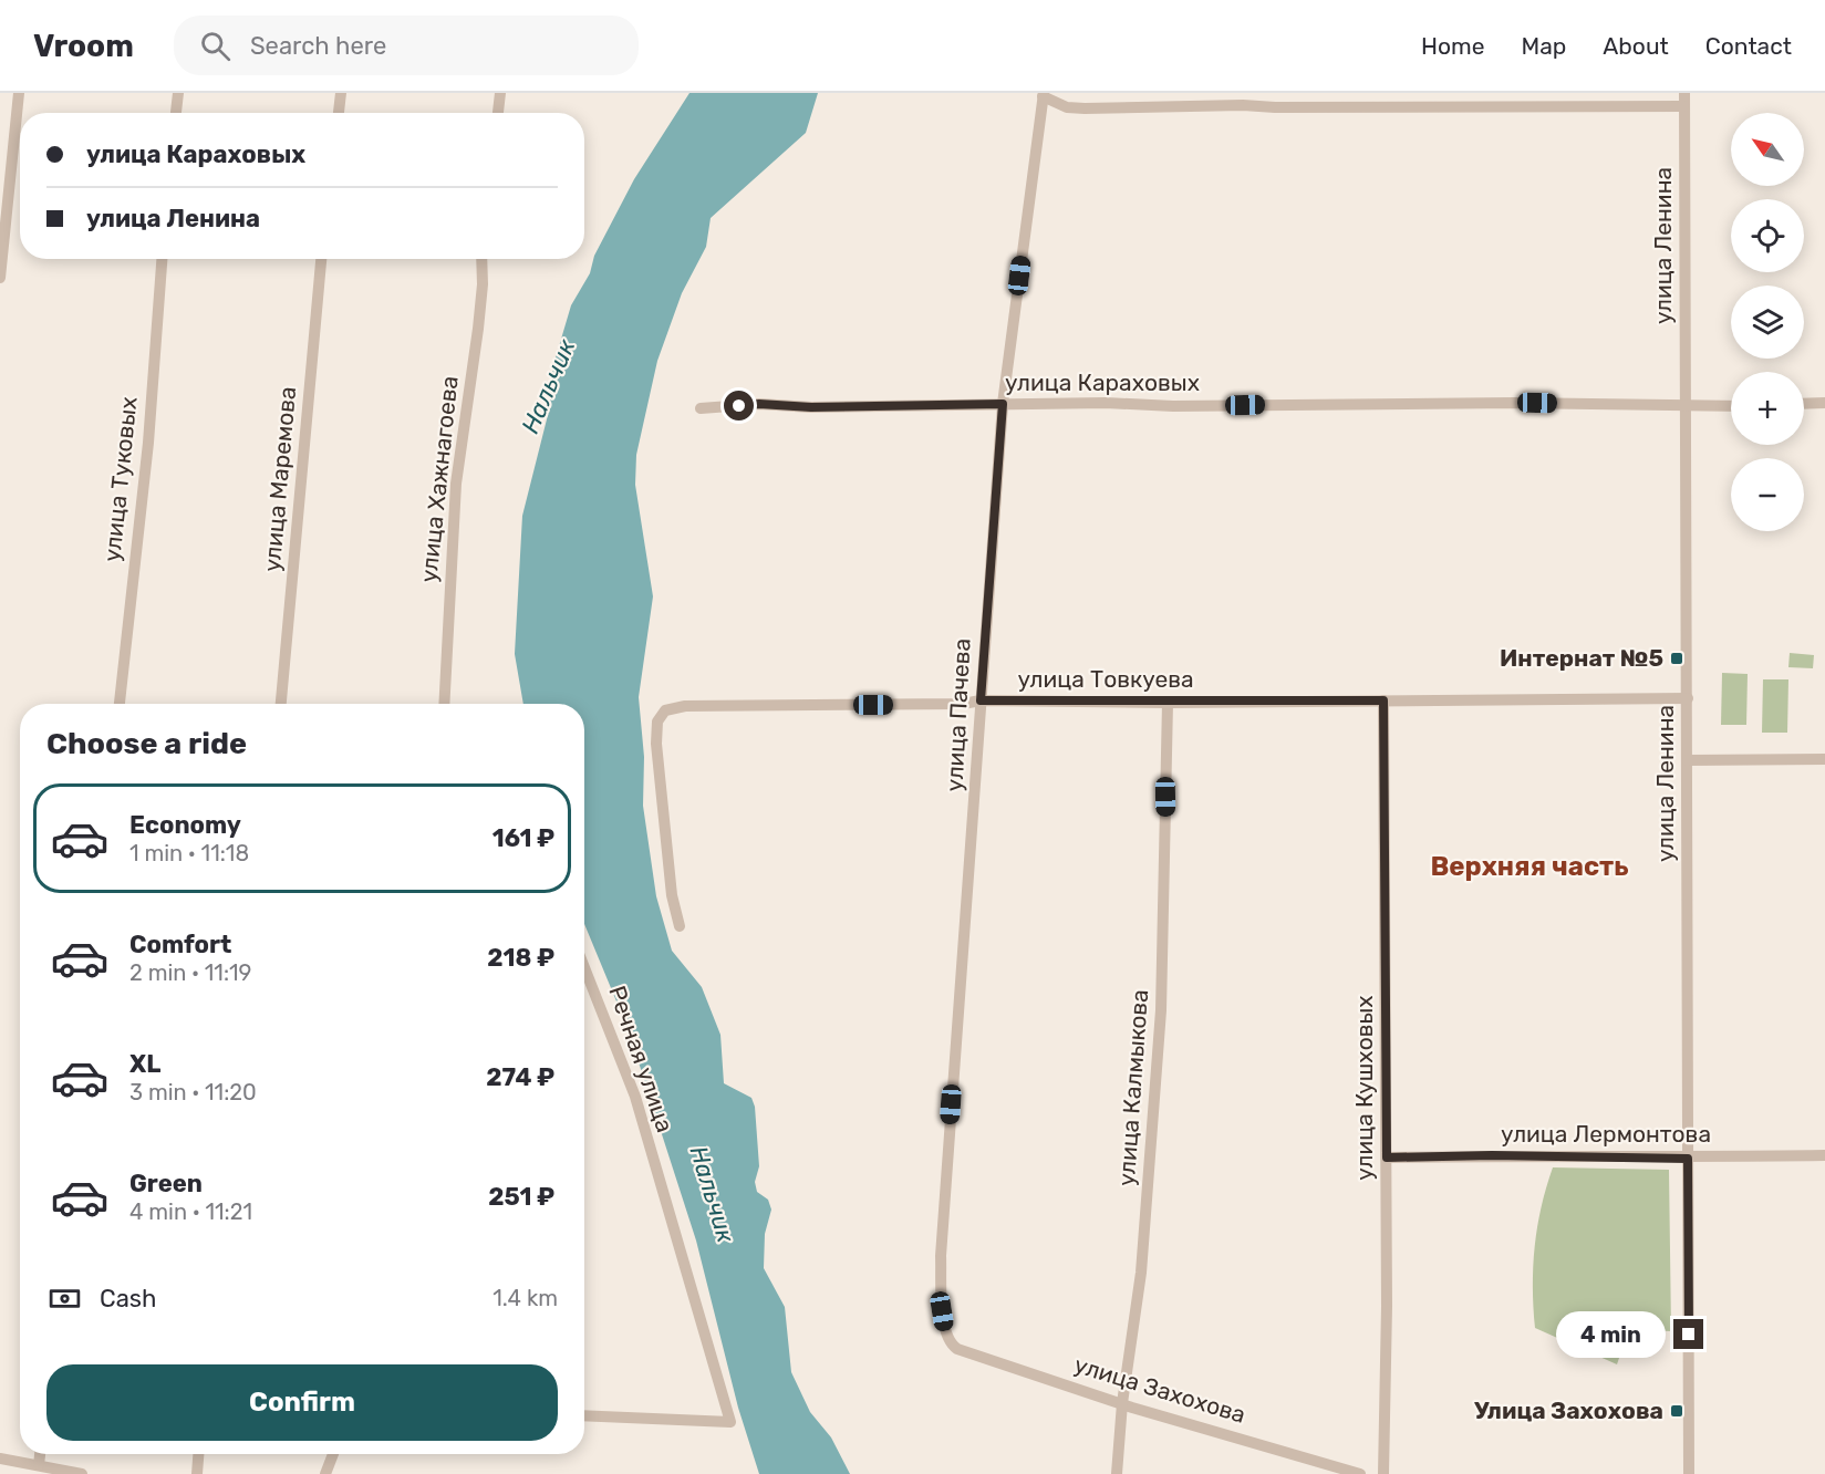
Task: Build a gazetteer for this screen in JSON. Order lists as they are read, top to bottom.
{
  "streets": {
    "street": [
      "улица Ленина",
      "улица Караховых",
      "улица Туковых",
      "улица Маремова",
      "улица Хажнагоева",
      "улица Товкуева",
      "улица Пачева",
      "Речная улица",
      "улица Калмыкова",
      "улица Кушховых",
      "улица Лермонтова",
      "улица Захохова"
    ]
  },
  "crossings": [
    ["улица Ленина", "улица Караховых"],
    ["улица Ленина", "улица Товкуева"],
    ["улица Ленина", "улица Лермонтова"],
    ["улица Караховых", "улица Пачева"],
    ["улица Товкуева", "улица Пачева"],
    ["улица Товкуева", "улица Калмыкова"],
    ["улица Товкуева", "улица Кушховых"],
    ["улица Пачева", "улица Захохова"],
    ["улица Калмыкова", "улица Захохова"],
    ["улица Кушховых", "улица Лермонтова"]
  ],
  "districts": ["Верхняя часть"],
  "water": ["Нальчик"],
  "places": {
    "transit": ["Интернат №5", "Улица Захохова"]
  },
  "north": "top left",
  "page": {
    "header": "Vroom",
    "search": "Search here",
    "nav": [
      "Home",
      "Map",
      "About",
      "Contact"
    ],
    "map_buttons": ["+", "−"],
    "banner": ["улица Караховых", "улица Ленина"],
    "heading": "Choose a ride",
    "list": [
      {
        "name": "Economy",
        "note": "1 min · 11:18",
        "value": "161 ₽"
      },
      {
        "name": "Comfort",
        "note": "2 min · 11:19",
        "value": "218 ₽"
      },
      {
        "name": "XL",
        "note": "3 min · 11:20",
        "value": "274 ₽"
      },
      {
        "name": "Green",
        "note": "4 min · 11:21",
        "value": "251 ₽"
      }
    ],
    "pay": ["Cash", "1.4 km"],
    "bubble": "4 min",
    "buttons": "Confirm"
  }
}
